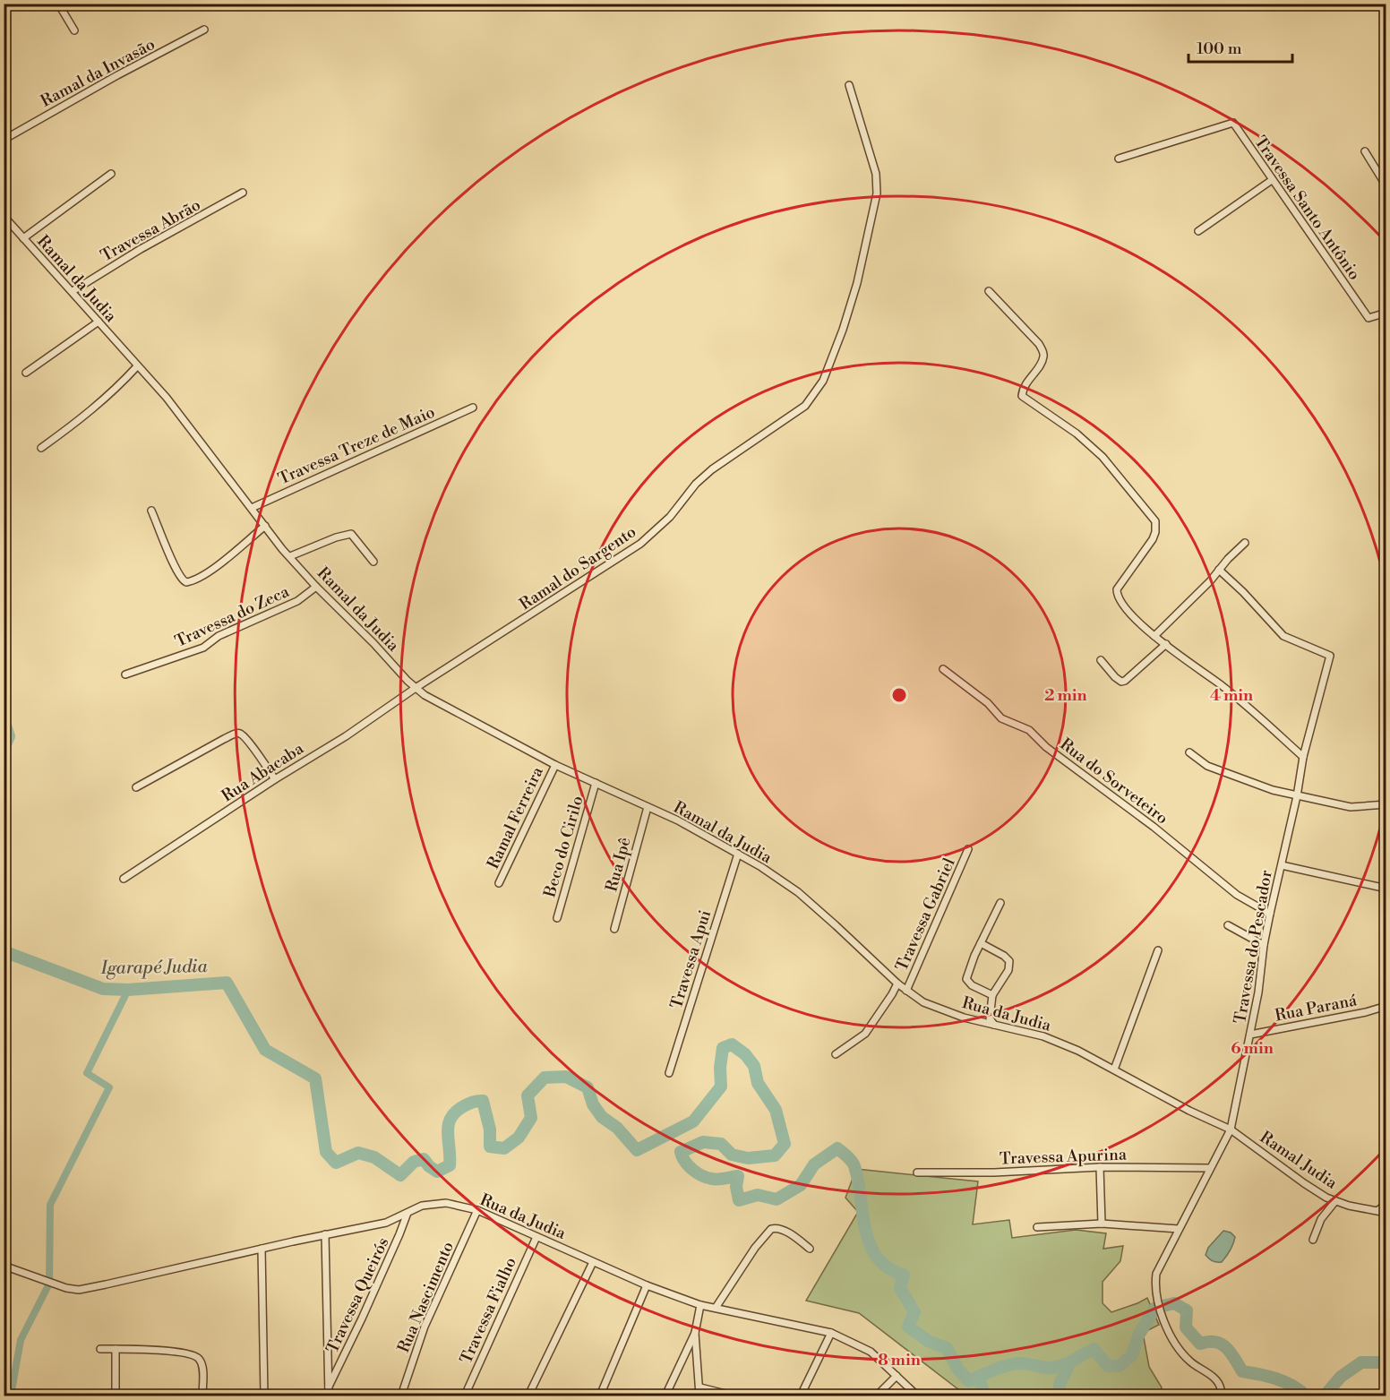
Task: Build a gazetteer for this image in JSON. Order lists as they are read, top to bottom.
{
  "streets": {
    "street": [
      "Ramal da Invasão",
      "Travessa Santo Antônio",
      "Travessa Abrão",
      "Ramal da Judia",
      "Travessa Treze de Maio",
      "Ramal do Sargento",
      "Travessa do Zeca",
      "Rua Abacaba",
      "Rua do Sorveteiro",
      "Ramal Ferreira",
      "Beco do Cirilo",
      "Rua Ipê",
      "Travessa Gabriel",
      "Travessa do Pescador",
      "Travessa Apui",
      "Rua Paraná",
      "Rua da Judia",
      "Travessa Apurina",
      "Ramal Judia",
      "Travessa Queirós",
      "Rua Nascimento",
      "Travessa Fialho"
    ]
  },
  "crossings": [
    ["Travessa Abrão", "Ramal da Judia"],
    ["Ramal da Judia", "Travessa Treze de Maio"],
    ["Ramal da Judia", "Ramal do Sargento"],
    ["Ramal da Judia", "Travessa do Zeca"],
    ["Ramal da Judia", "Rua Abacaba"],
    ["Ramal da Judia", "Ramal Ferreira"],
    ["Ramal da Judia", "Beco do Cirilo"],
    ["Ramal da Judia", "Rua Ipê"],
    ["Ramal da Judia", "Travessa Apui"],
    ["Ramal da Judia", "Rua da Judia"],
    ["Ramal do Sargento", "Rua Abacaba"],
    ["Rua do Sorveteiro", "Travessa do Pescador"],
    ["Travessa Gabriel", "Rua da Judia"],
    ["Travessa do Pescador", "Rua Paraná"],
    ["Travessa do Pescador", "Rua da Judia"],
    ["Travessa do Pescador", "Travessa Apurina"],
    ["Travessa do Pescador", "Ramal Judia"],
    ["Rua da Judia", "Ramal Judia"],
    ["Rua da Judia", "Travessa Queirós"],
    ["Rua da Judia", "Rua Nascimento"],
    ["Rua da Judia", "Travessa Fialho"]
  ],
  "water": ["Igarapé Judia"],
  "scale_bar": "100 m",
  "rings": [
    "2 min",
    "4 min",
    "6 min",
    "8 min"
  ]
}
